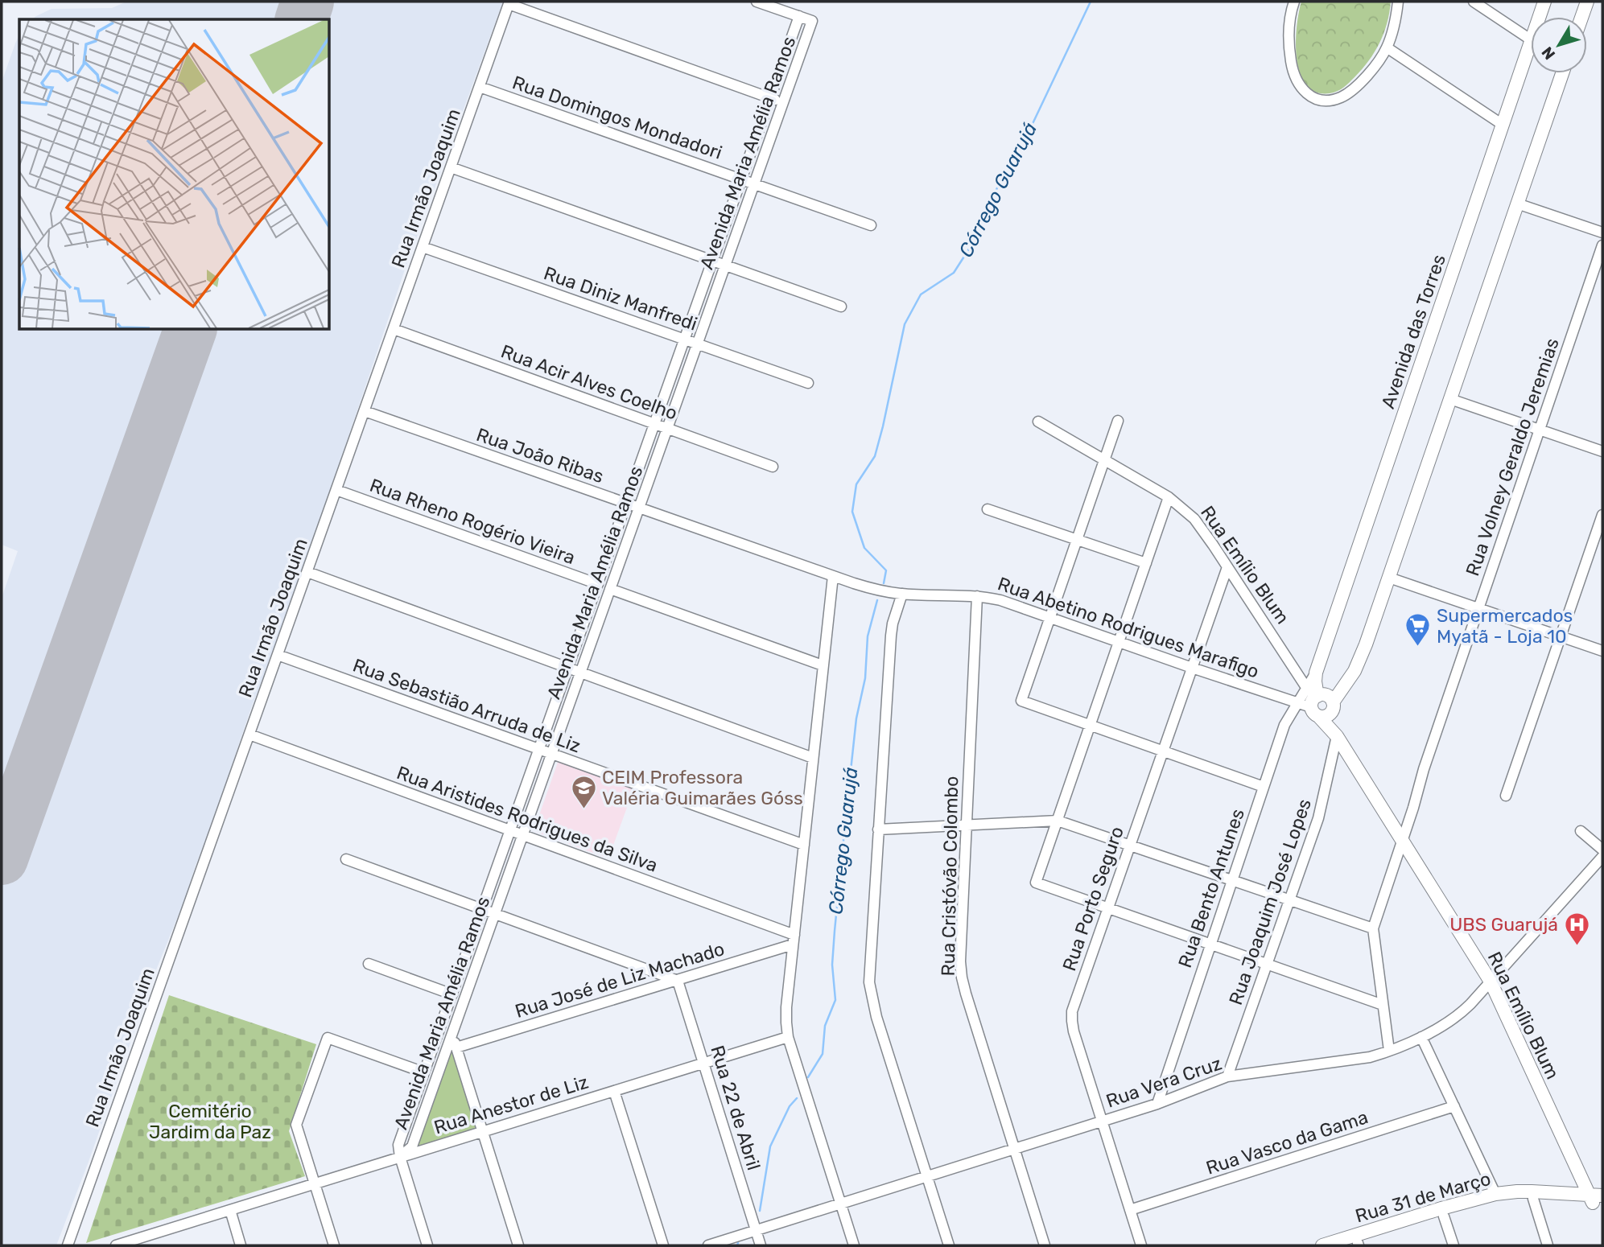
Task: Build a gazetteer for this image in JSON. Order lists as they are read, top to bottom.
{
  "streets": {
    "main road": ["Avenida das Torres", "Rua Emílio Blum", "Rua 31 de Março"],
    "street": [
      "Rua Domingos Mondadori",
      "Avenida Maria Amélia Ramos",
      "Rua Irmão Joaquim",
      "Rua Diniz Manfredi",
      "Rua Acir Alves Coelho",
      "Rua João Ribas",
      "Rua Volney Geraldo Jeremias",
      "Rua Rheno Rogério Vieira",
      "Rua Abetino Rodrigues Marafigo",
      "Rua Sebastião Arruda de Liz",
      "Rua Aristides Rodrigues da Silva",
      "Rua Cristóvão Colombo",
      "Rua Bento Antunes",
      "Rua Porto Seguro",
      "Rua Joaquim José Lopes",
      "Rua José de Liz Machado",
      "Rua Vera Cruz",
      "Rua Anestor de Liz",
      "Rua 22 de Abril",
      "Rua Vasco da Gama"
    ]
  },
  "crossings": [
    ["Rua Domingos Mondadori", "Avenida Maria Amélia Ramos"],
    ["Rua Domingos Mondadori", "Rua Irmão Joaquim"],
    ["Avenida Maria Amélia Ramos", "Rua Diniz Manfredi"],
    ["Avenida Maria Amélia Ramos", "Rua Acir Alves Coelho"],
    ["Avenida Maria Amélia Ramos", "Rua João Ribas"],
    ["Avenida Maria Amélia Ramos", "Rua Rheno Rogério Vieira"],
    ["Avenida Maria Amélia Ramos", "Rua Sebastião Arruda de Liz"],
    ["Avenida Maria Amélia Ramos", "Rua Aristides Rodrigues da Silva"],
    ["Avenida Maria Amélia Ramos", "Rua Anestor de Liz"],
    ["Rua Irmão Joaquim", "Rua Diniz Manfredi"],
    ["Rua Irmão Joaquim", "Rua Acir Alves Coelho"],
    ["Rua Irmão Joaquim", "Rua João Ribas"],
    ["Rua Irmão Joaquim", "Rua Rheno Rogério Vieira"],
    ["Rua Irmão Joaquim", "Rua Sebastião Arruda de Liz"],
    ["Rua Irmão Joaquim", "Rua Aristides Rodrigues da Silva"],
    ["Avenida das Torres", "Rua Emílio Blum"],
    ["Avenida das Torres", "Rua Abetino Rodrigues Marafigo"],
    ["Avenida das Torres", "Rua Bento Antunes"],
    ["Rua João Ribas", "Rua Abetino Rodrigues Marafigo"],
    ["Rua Volney Geraldo Jeremias", "Rua Emílio Blum"],
    ["Rua Emílio Blum", "Rua Abetino Rodrigues Marafigo"],
    ["Rua Emílio Blum", "Rua Bento Antunes"],
    ["Rua Emílio Blum", "Rua Porto Seguro"],
    ["Rua Emílio Blum", "Rua Joaquim José Lopes"],
    ["Rua Emílio Blum", "Rua Vera Cruz"],
    ["Rua Emílio Blum", "Rua 31 de Março"],
    ["Rua Abetino Rodrigues Marafigo", "Rua Cristóvão Colombo"],
    ["Rua Abetino Rodrigues Marafigo", "Rua Bento Antunes"],
    ["Rua Abetino Rodrigues Marafigo", "Rua Porto Seguro"],
    ["Rua Aristides Rodrigues da Silva", "Rua José de Liz Machado"],
    ["Rua Cristóvão Colombo", "Rua Vera Cruz"],
    ["Rua Bento Antunes", "Rua Vera Cruz"],
    ["Rua Porto Seguro", "Rua Vera Cruz"],
    ["Rua Porto Seguro", "Rua Vasco da Gama"],
    ["Rua Joaquim José Lopes", "Rua Vera Cruz"],
    ["Rua José de Liz Machado", "Rua 22 de Abril"],
    ["Rua Vera Cruz", "Rua 22 de Abril"],
    ["Rua Anestor de Liz", "Rua 22 de Abril"]
  ],
  "water": ["Córrego Guarujá"],
  "parks": ["Cemitério Jardim da Paz"],
  "places": {
    "supermarket": ["Supermercados Myatã - Loja 10"],
    "school or university": ["CEIM Professora Valéria Guimarães Góss"],
    "hospital": ["UBS Guarujá"]
  },
  "north": "bottom left"
}
